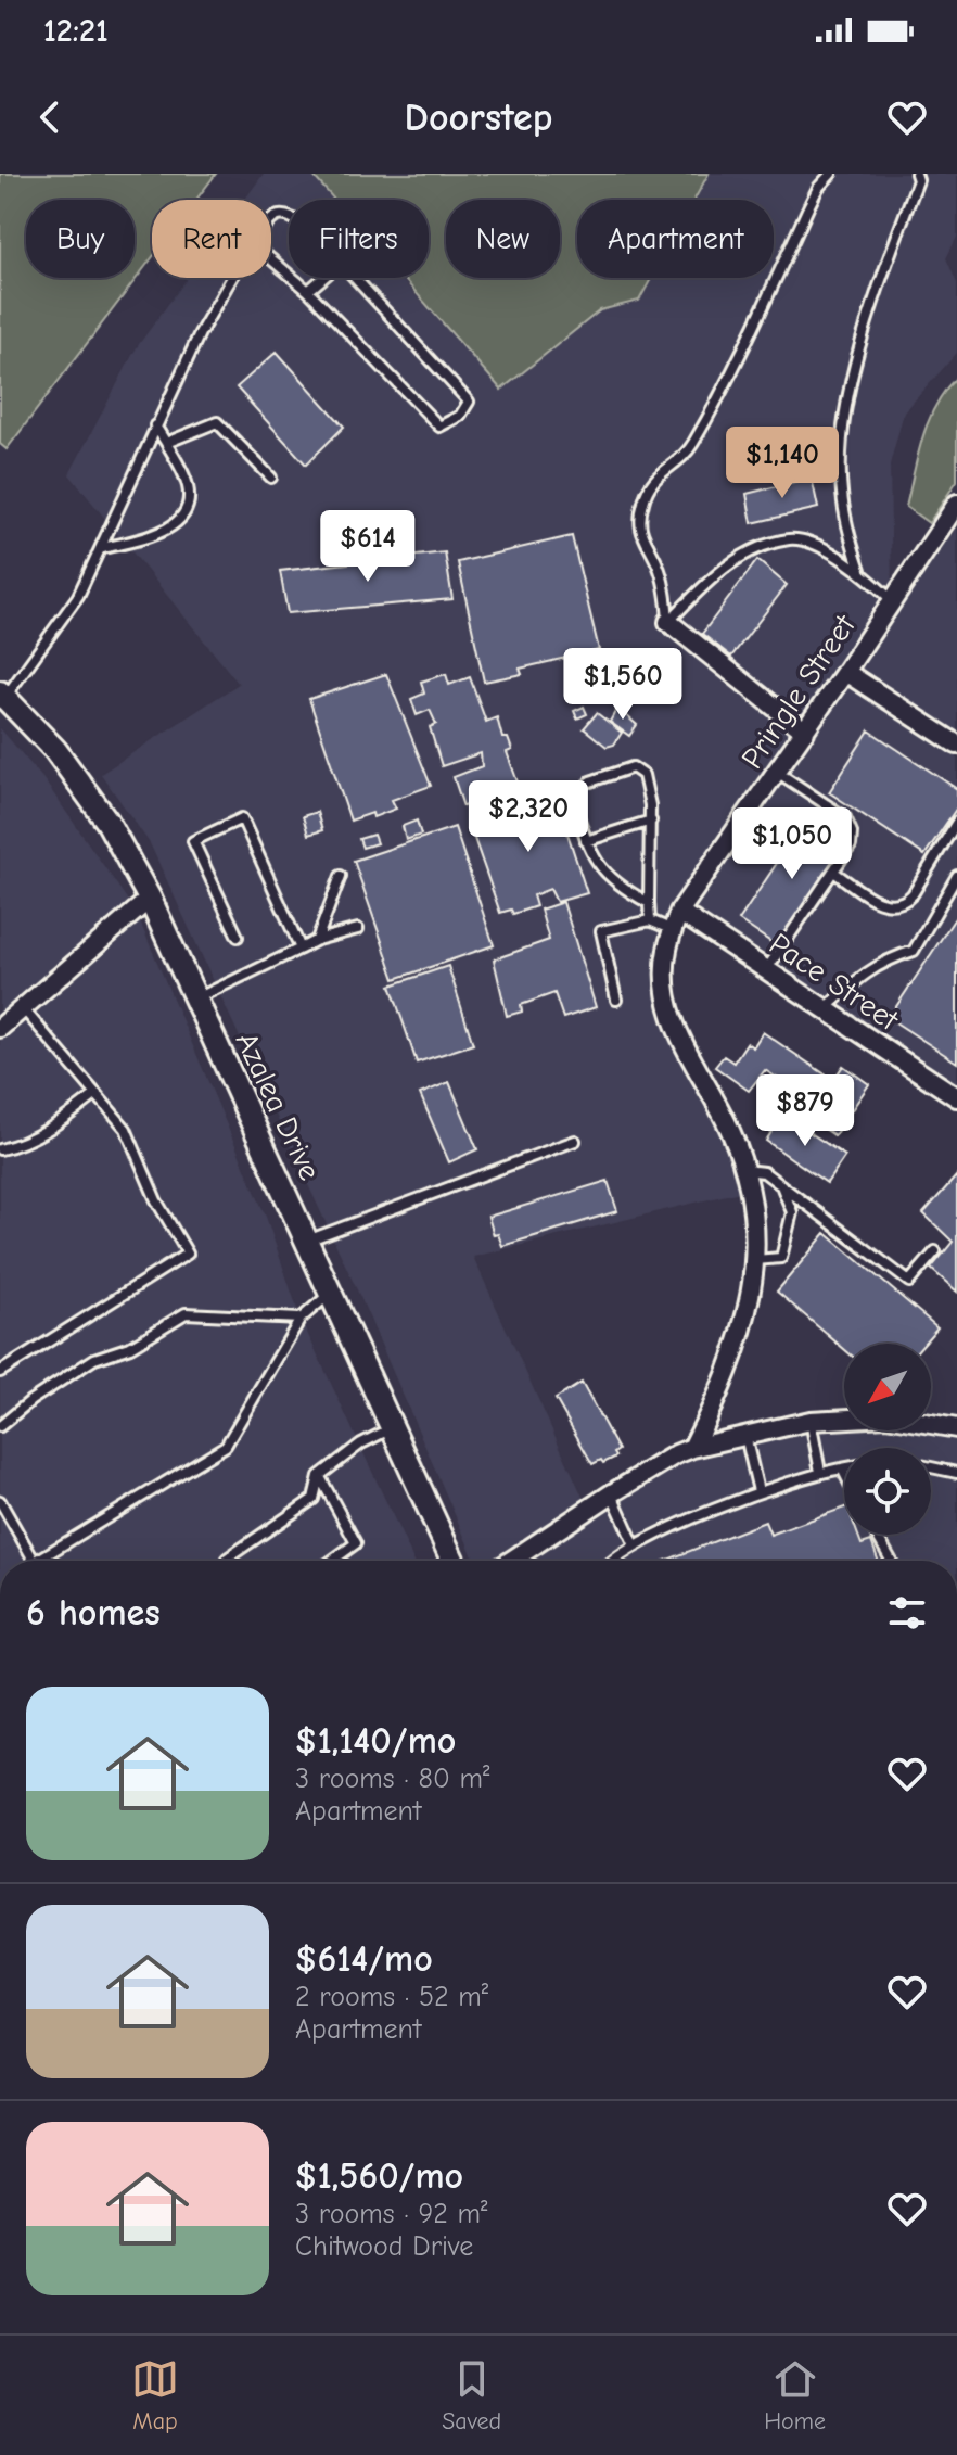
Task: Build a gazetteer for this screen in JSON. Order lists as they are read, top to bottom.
{
  "streets": {
    "street": ["Pringle Street", "Pace Street", "Azalea Drive"]
  },
  "crossings": [
    ["Pringle Street", "Pace Street"]
  ],
  "north": "bottom left",
  "page": {
    "status": "12:21",
    "header": "Doorstep",
    "chip": [
      "Buy",
      "Rent",
      "Filters",
      "New",
      "Apartment"
    ],
    "price": [
      "$1,140",
      "$614",
      "$1,560",
      "$2,320",
      "$1,050",
      "$879"
    ],
    "heading": "6 homes",
    "list": [
      {
        "name": "$1,140/mo",
        "note": "3 rooms · 80 m² · Apartment"
      },
      {
        "name": "$614/mo",
        "note": "2 rooms · 52 m² · Apartment"
      },
      {
        "name": "$1,560/mo",
        "note": "3 rooms · 92 m² · Chitwood Drive"
      }
    ],
    "tabs": ["Map", "Saved", "Home"]
  }
}
